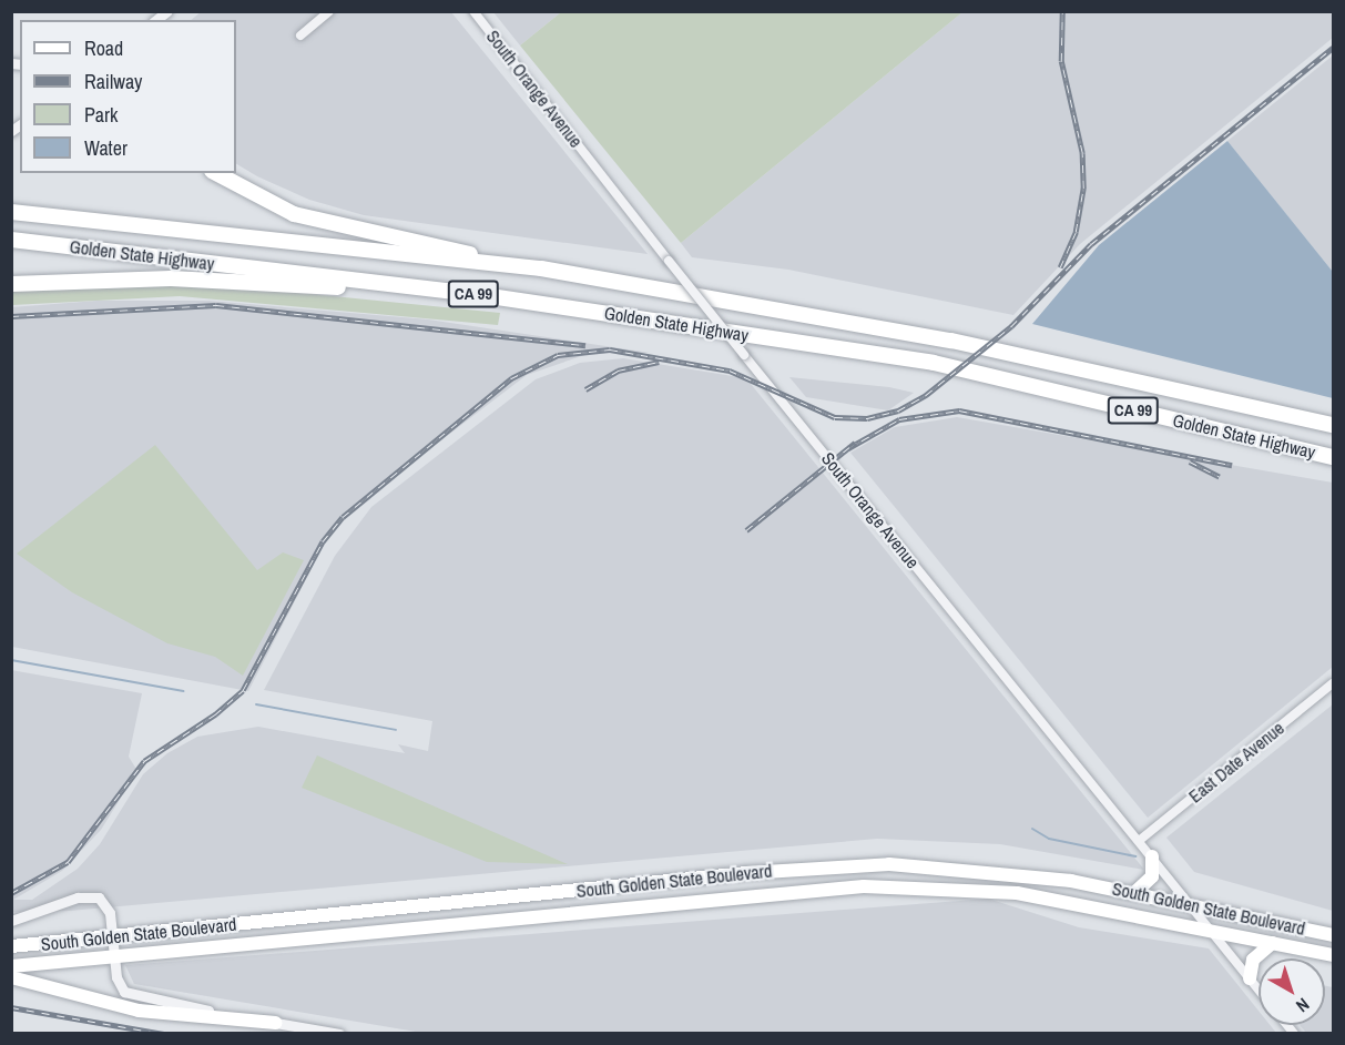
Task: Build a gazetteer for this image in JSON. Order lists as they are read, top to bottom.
{
  "streets": {
    "highway": ["Golden State Highway", "CA 99"],
    "main road": ["South Golden State Boulevard"],
    "street": ["South Orange Avenue", "East Date Avenue"]
  },
  "crossings": [
    ["South Orange Avenue", "East Date Avenue"],
    ["South Orange Avenue", "South Golden State Boulevard"]
  ],
  "legend": [
    "Road",
    "Railway",
    "Park",
    "Water"
  ],
  "north": "bottom right"
}
